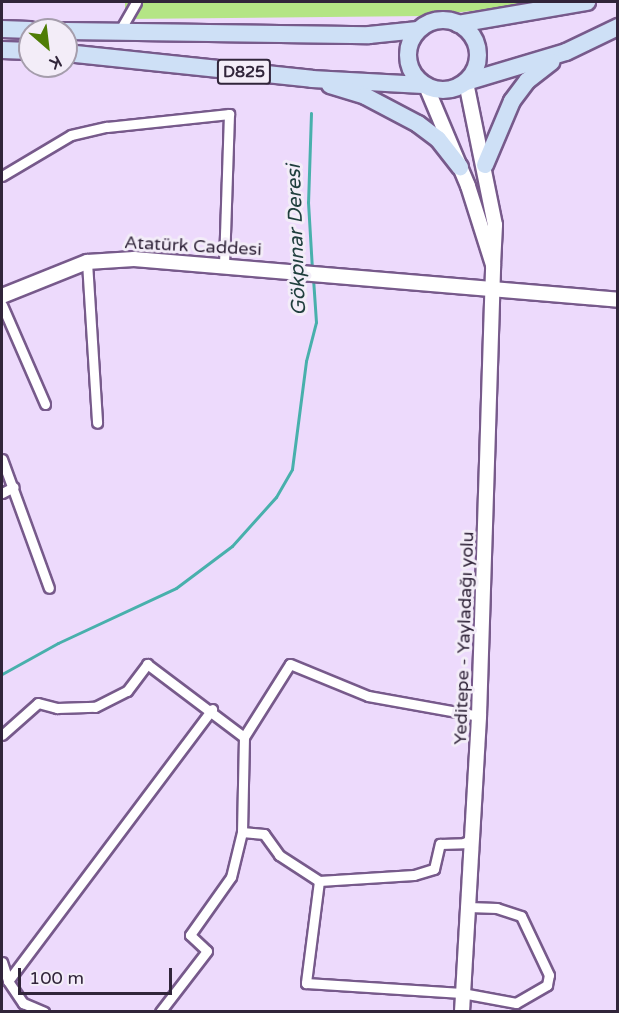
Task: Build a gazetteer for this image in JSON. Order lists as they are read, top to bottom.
{
  "streets": {
    "highway": ["D825"],
    "main road": ["Atatürk Caddesi", "Yeditepe - Yayladağı yolu"]
  },
  "crossings": [
    ["D825", "Yeditepe - Yayladağı yolu"],
    ["Atatürk Caddesi", "Yeditepe - Yayladağı yolu"]
  ],
  "water": ["Gökpınar Deresi"],
  "scale_bar": "100 m",
  "north": "bottom right"
}
